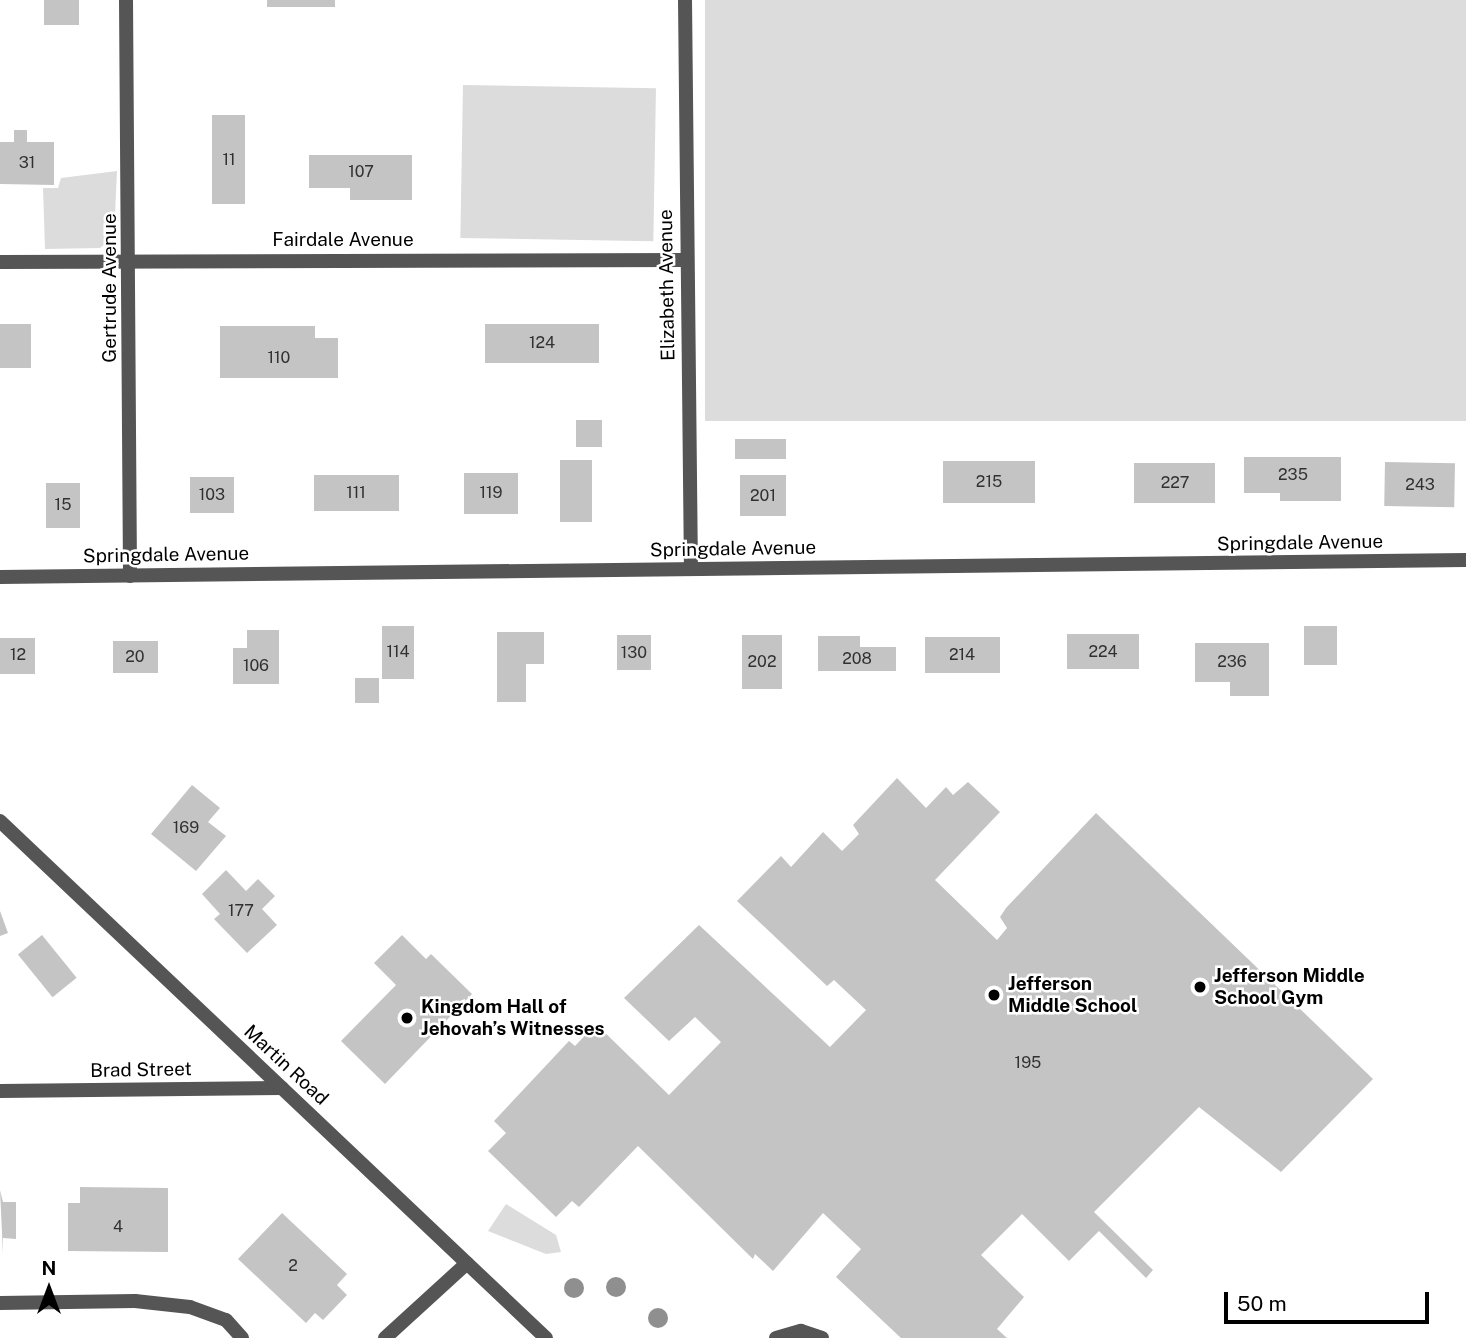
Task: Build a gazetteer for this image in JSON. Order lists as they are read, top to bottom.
{
  "streets": {
    "street": [
      "Fairdale Avenue",
      "Elizabeth Avenue",
      "Gertrude Avenue",
      "Springdale Avenue",
      "Martin Road",
      "Brad Street"
    ]
  },
  "crossings": [
    ["Fairdale Avenue", "Elizabeth Avenue"],
    ["Fairdale Avenue", "Gertrude Avenue"],
    ["Elizabeth Avenue", "Springdale Avenue"],
    ["Gertrude Avenue", "Springdale Avenue"],
    ["Martin Road", "Brad Street"]
  ],
  "places": ["Jefferson Middle School Gym", "Jefferson Middle School", "Kingdom Hall of Jehovah’s Witnesses"],
  "house_numbers": [
    "11",
    "31",
    "107",
    "124",
    "110",
    "235",
    "215",
    "227",
    "243",
    "111",
    "119",
    "103",
    "201",
    "15",
    "114",
    "224",
    "130",
    "12",
    "214",
    "20",
    "208",
    "202",
    "236",
    "106",
    "169",
    "177",
    "195",
    "4",
    "2"
  ],
  "scale_bar": "50 m",
  "north": "top"
}
